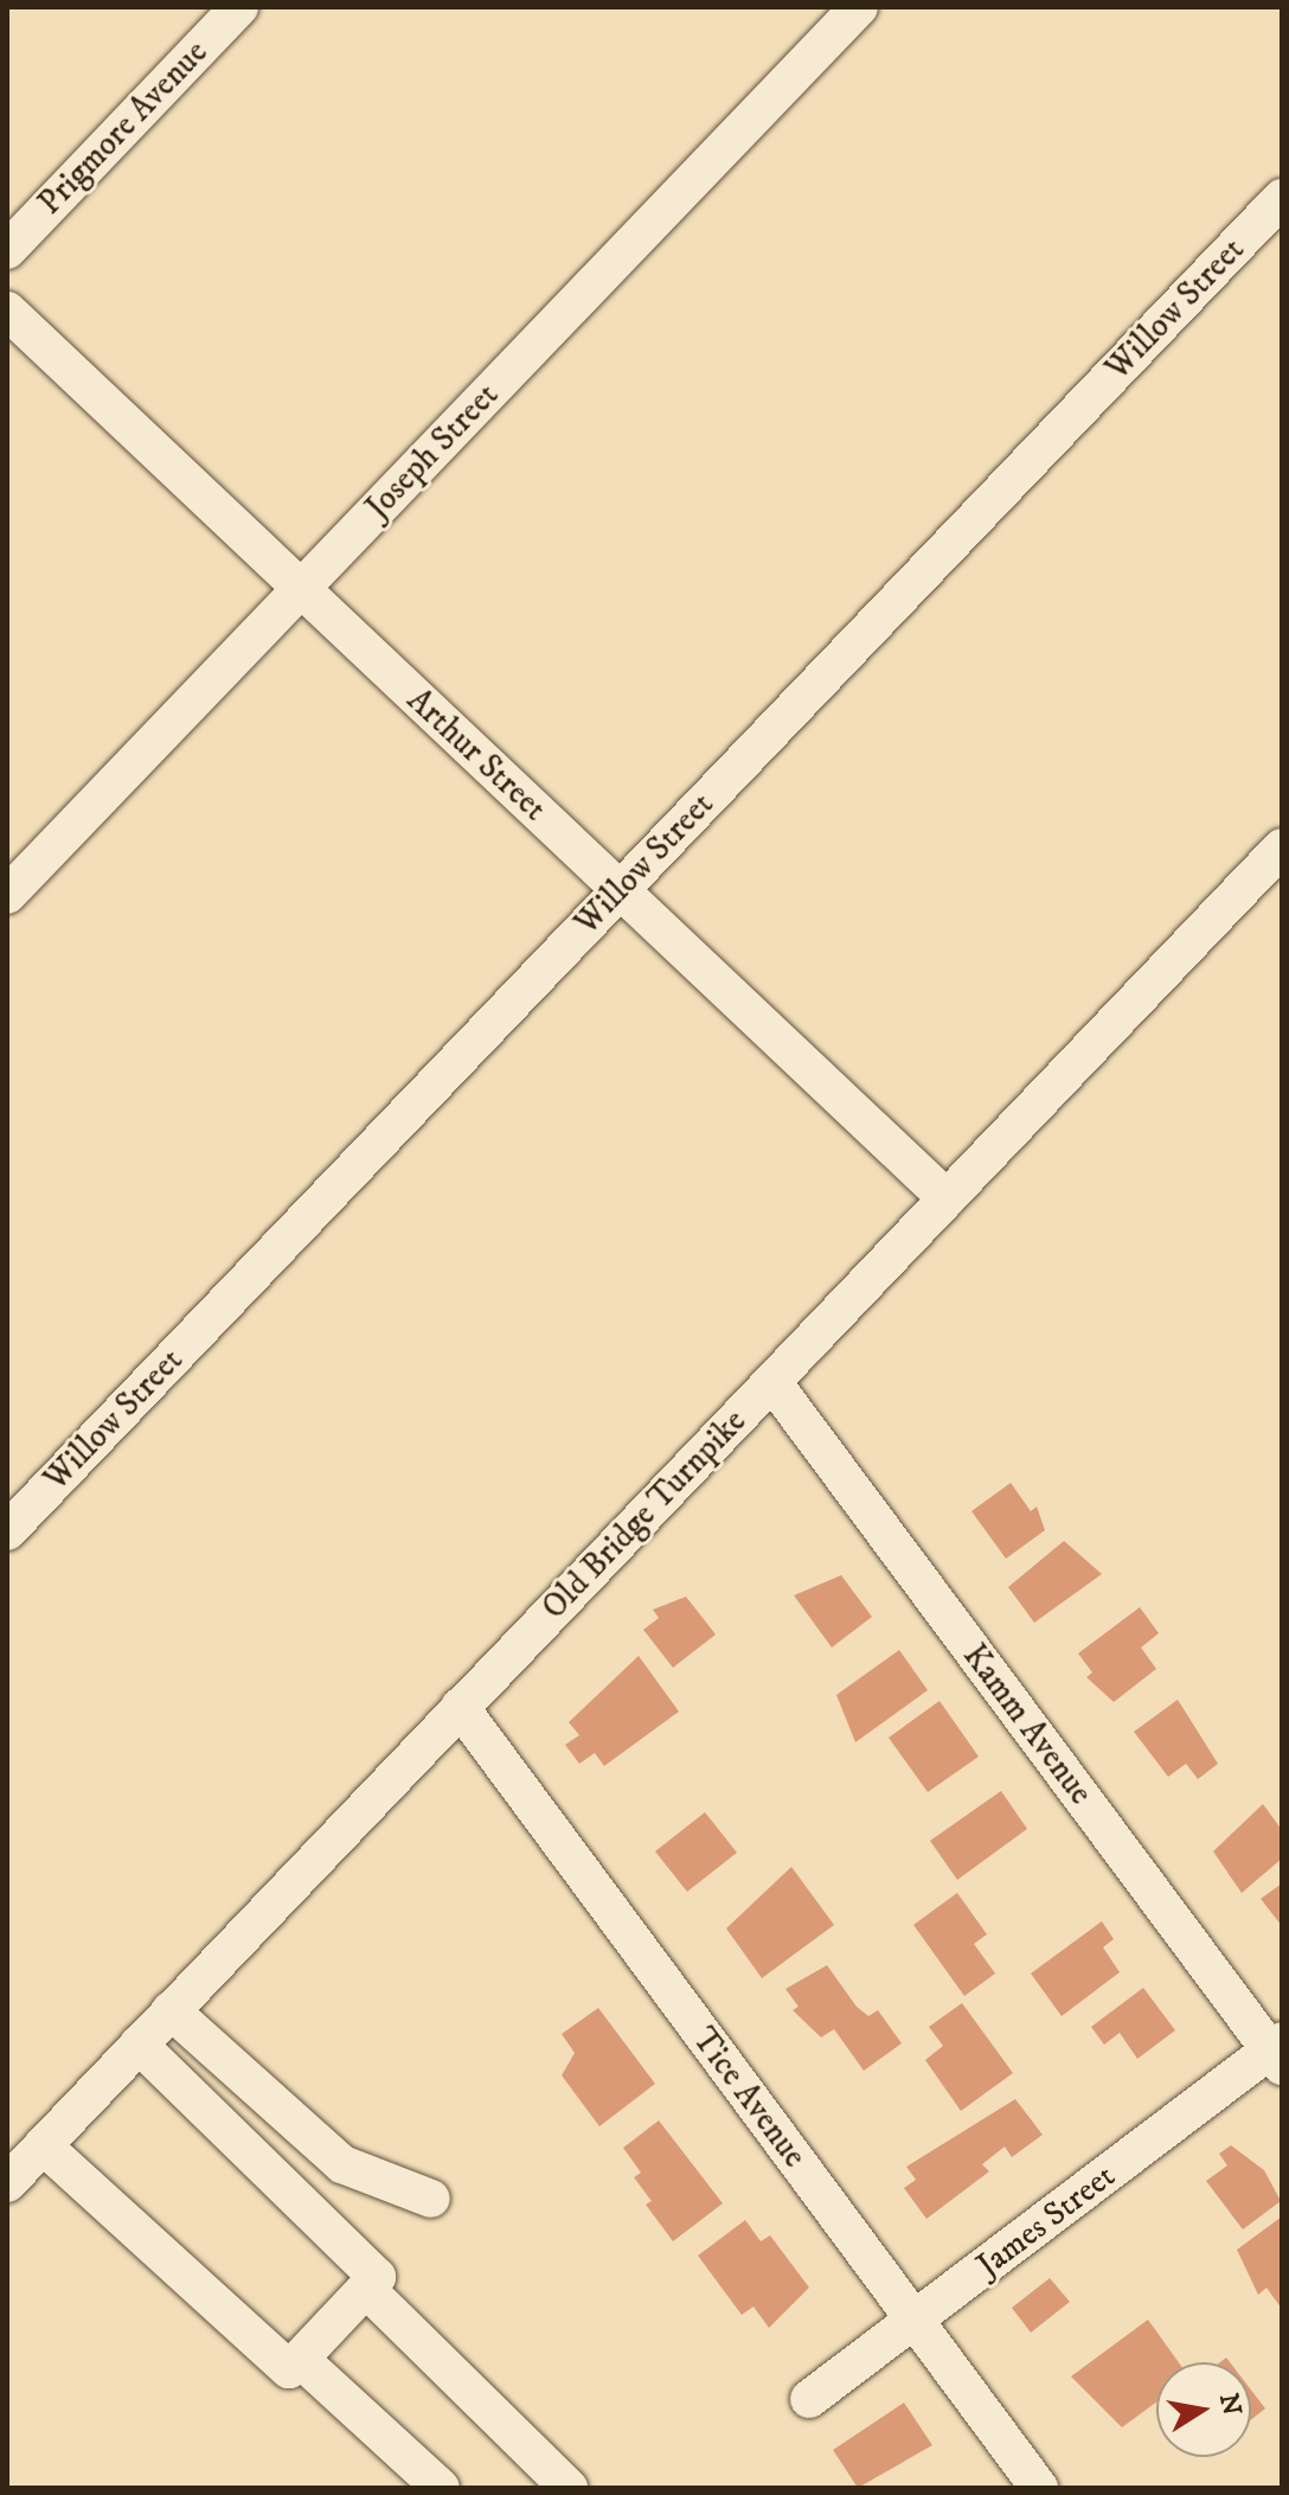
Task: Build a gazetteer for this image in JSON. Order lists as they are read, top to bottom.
{
  "streets": {
    "street": [
      "Prigmore Avenue",
      "Willow Street",
      "Joseph Street",
      "Arthur Street",
      "Old Bridge Turnpike",
      "Kamm Avenue",
      "Tice Avenue",
      "James Street"
    ]
  },
  "crossings": [
    ["Willow Street", "Arthur Street"],
    ["Joseph Street", "Arthur Street"],
    ["Arthur Street", "Old Bridge Turnpike"],
    ["Old Bridge Turnpike", "Kamm Avenue"],
    ["Old Bridge Turnpike", "Tice Avenue"],
    ["Kamm Avenue", "James Street"],
    ["Tice Avenue", "James Street"]
  ],
  "north": "right"
}
